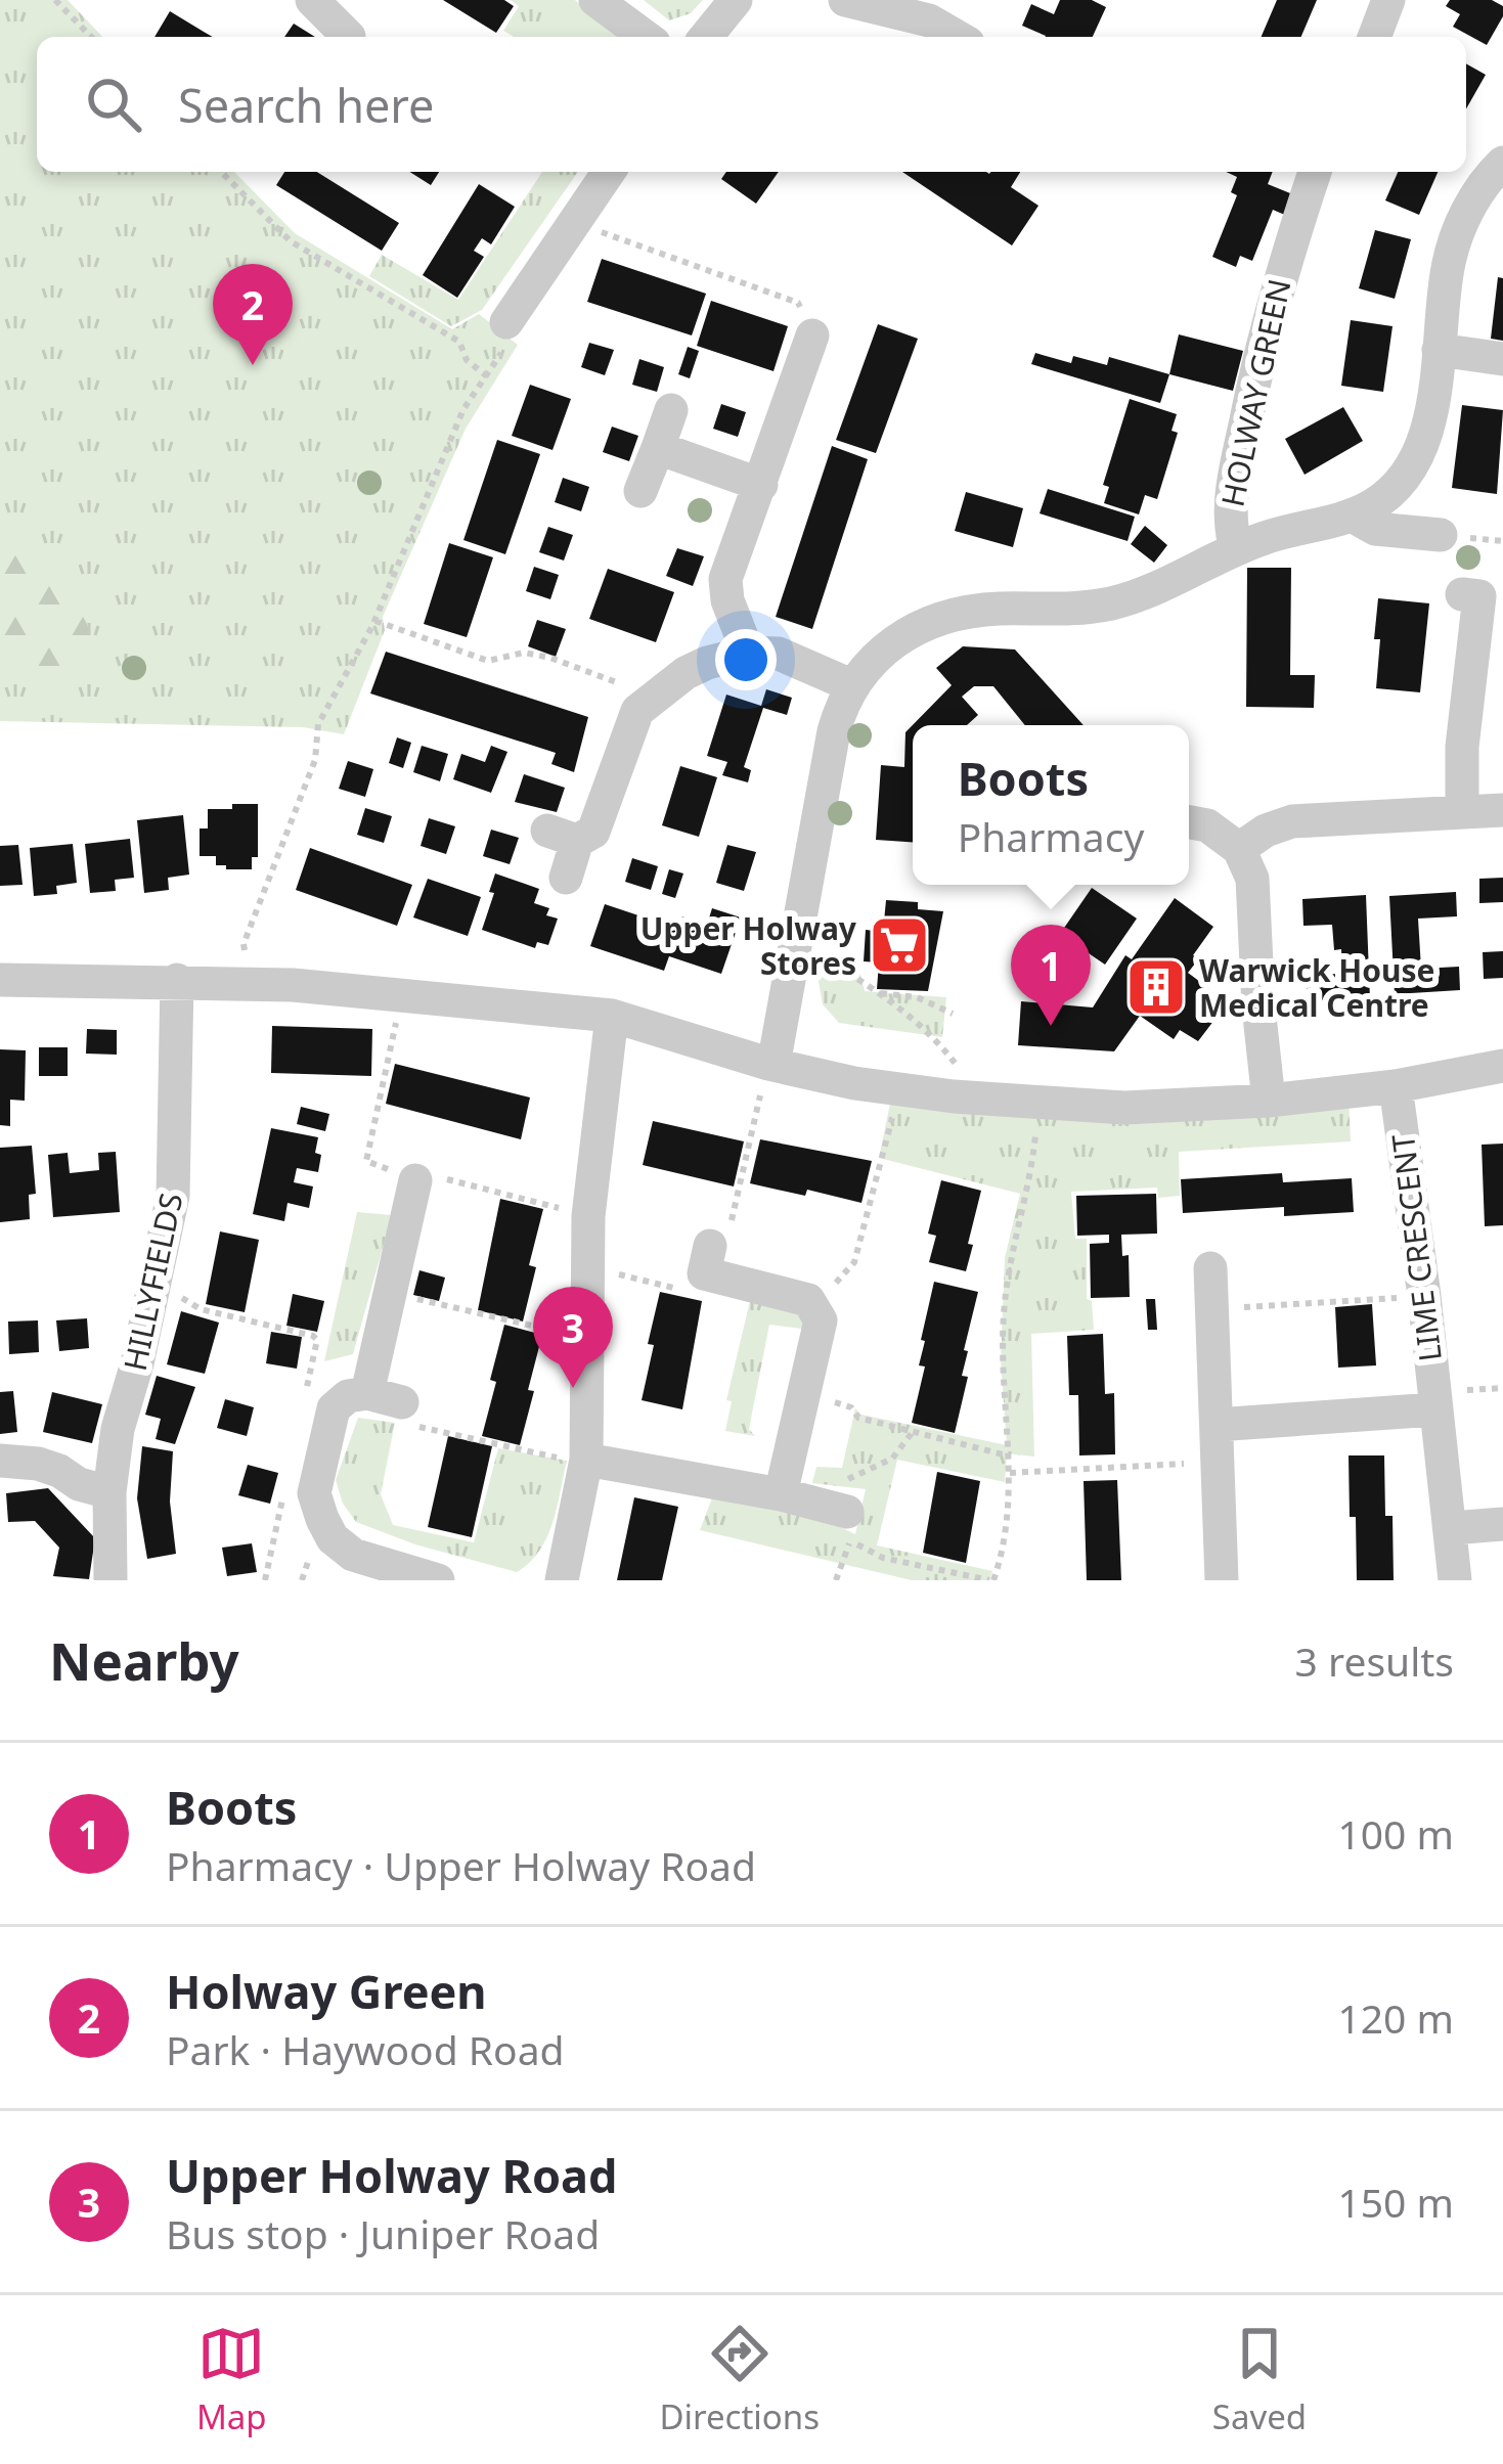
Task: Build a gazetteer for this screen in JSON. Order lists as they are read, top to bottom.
{
  "streets": {
    "street": ["HOLWAY GREEN", "LIME CRESCENT", "HILLYFIELDS"]
  },
  "places": {
    "supermarket": ["Upper Holway Stores"],
    "building": ["Warwick House Medical Centre"]
  },
  "page": {
    "search": "Search here",
    "pins": ["2", "1", "3"],
    "popup": ["Boots", "Pharmacy"],
    "heading": ["Nearby", "3 results"],
    "list": [
      {
        "mark": "1",
        "name": "Boots",
        "note": "Pharmacy · Upper Holway Road",
        "value": "100 m"
      },
      {
        "mark": "2",
        "name": "Holway Green",
        "note": "Park · Haywood Road",
        "value": "120 m"
      },
      {
        "mark": "3",
        "name": "Upper Holway Road",
        "note": "Bus stop · Juniper Road",
        "value": "150 m"
      }
    ],
    "nav": ["Map", "Directions", "Saved"]
  }
}
